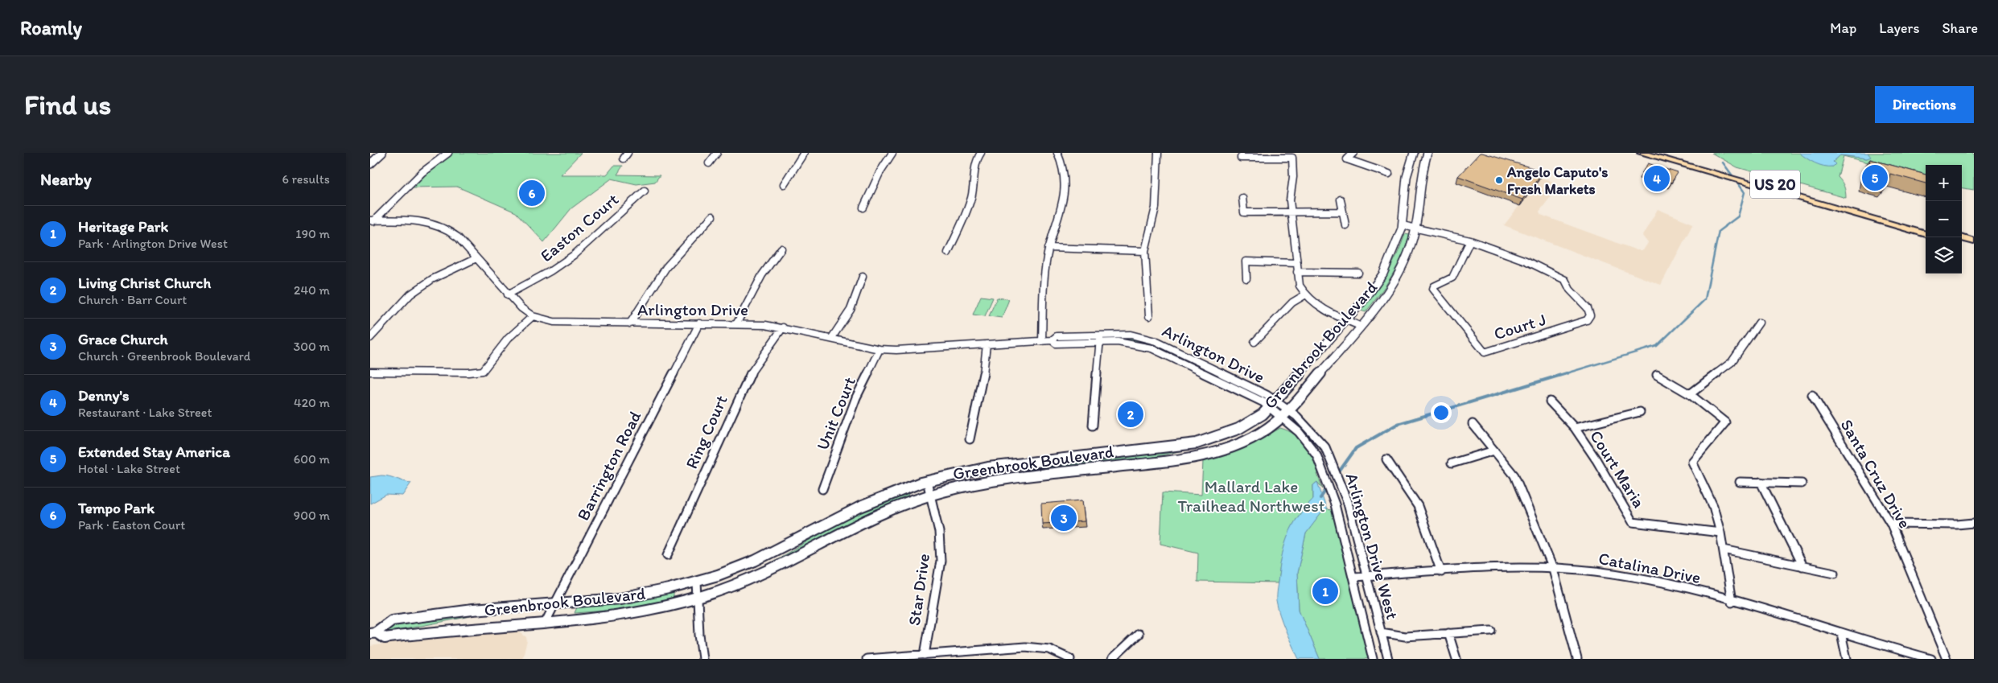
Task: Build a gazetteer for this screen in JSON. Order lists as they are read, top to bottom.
{
  "streets": {
    "main road": ["US 20", "Greenbrook Boulevard"],
    "street": [
      "Easton Court",
      "Arlington Drive",
      "Court J",
      "Unit Court",
      "Ring Court",
      "Barrington Road",
      "Court Maria",
      "Santa Cruz Drive",
      "Arlington Drive West",
      "Catalina Drive",
      "Star Drive"
    ]
  },
  "crossings": [
    ["Easton Court", "Arlington Drive"],
    ["Arlington Drive", "Greenbrook Boulevard"],
    ["Arlington Drive", "Unit Court"],
    ["Arlington Drive", "Ring Court"],
    ["Arlington Drive", "Barrington Road"],
    ["Arlington Drive", "Arlington Drive West"],
    ["Greenbrook Boulevard", "Barrington Road"],
    ["Greenbrook Boulevard", "Arlington Drive West"],
    ["Greenbrook Boulevard", "Star Drive"],
    ["Arlington Drive West", "Catalina Drive"]
  ],
  "parks": ["Mallard Lake Trailhead Northwest"],
  "places": ["Angelo Caputo's Fresh Markets"],
  "page": {
    "header": "Roamly",
    "nav": ["Map", "Layers", "Share"],
    "buttons": "Directions",
    "title": "Find us",
    "heading": ["Nearby", "6 results"],
    "pins": [
      "5",
      "4",
      "6",
      "2",
      "3",
      "1"
    ],
    "map_buttons": ["+", "−"],
    "list": [
      {
        "mark": "1",
        "name": "Heritage Park",
        "note": "Park · Arlington Drive West",
        "value": "190 m"
      },
      {
        "mark": "2",
        "name": "Living Christ Church",
        "note": "Church · Barr Court",
        "value": "240 m"
      },
      {
        "mark": "3",
        "name": "Grace Church",
        "note": "Church · Greenbrook Boulevard",
        "value": "300 m"
      },
      {
        "mark": "4",
        "name": "Denny's",
        "note": "Restaurant · Lake Street",
        "value": "420 m"
      },
      {
        "mark": "5",
        "name": "Extended Stay America",
        "note": "Hotel · Lake Street",
        "value": "600 m"
      },
      {
        "mark": "6",
        "name": "Tempo Park",
        "note": "Park · Easton Court",
        "value": "900 m"
      }
    ]
  }
}
